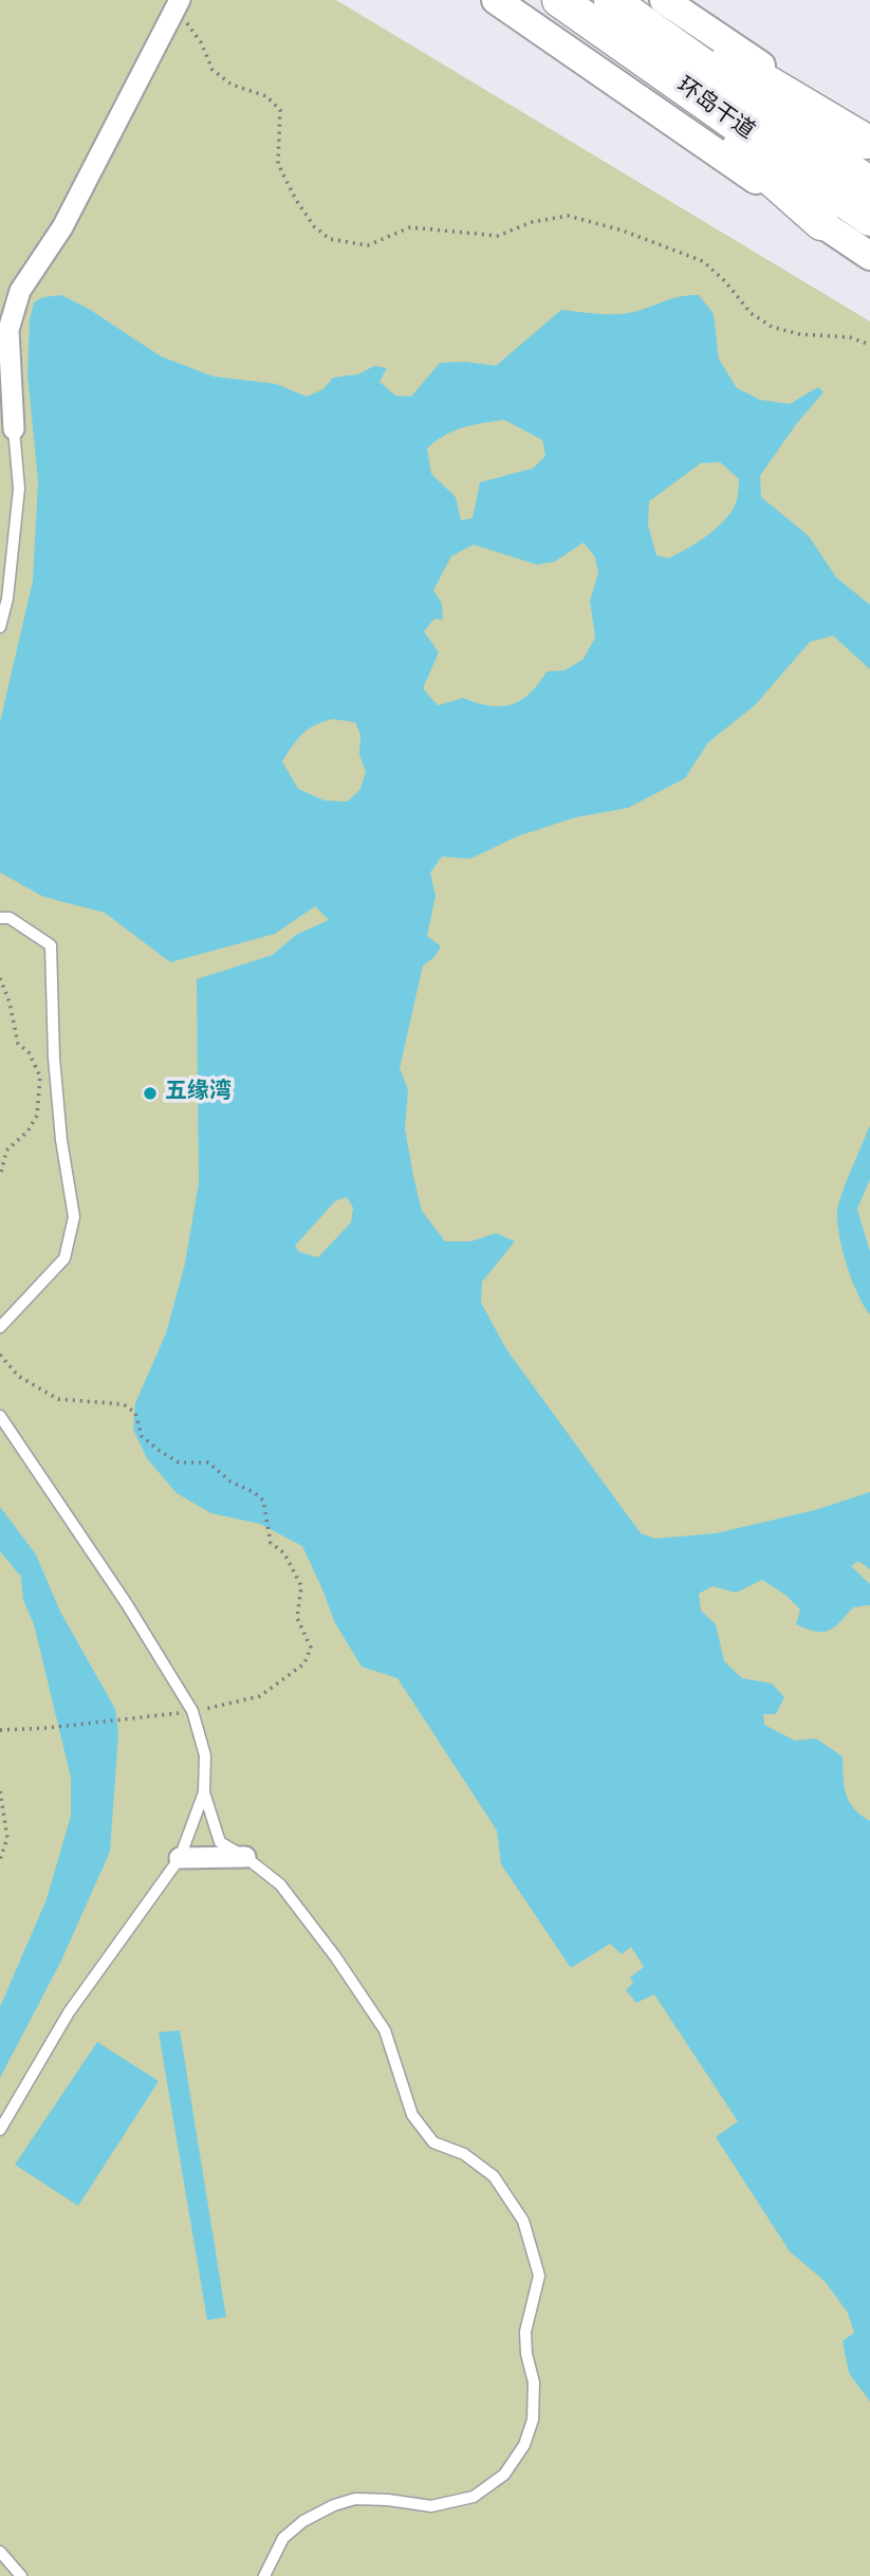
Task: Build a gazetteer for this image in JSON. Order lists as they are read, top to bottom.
{
  "streets": {
    "highway": ["环岛干道"]
  },
  "places": ["五缘湾"]
}
